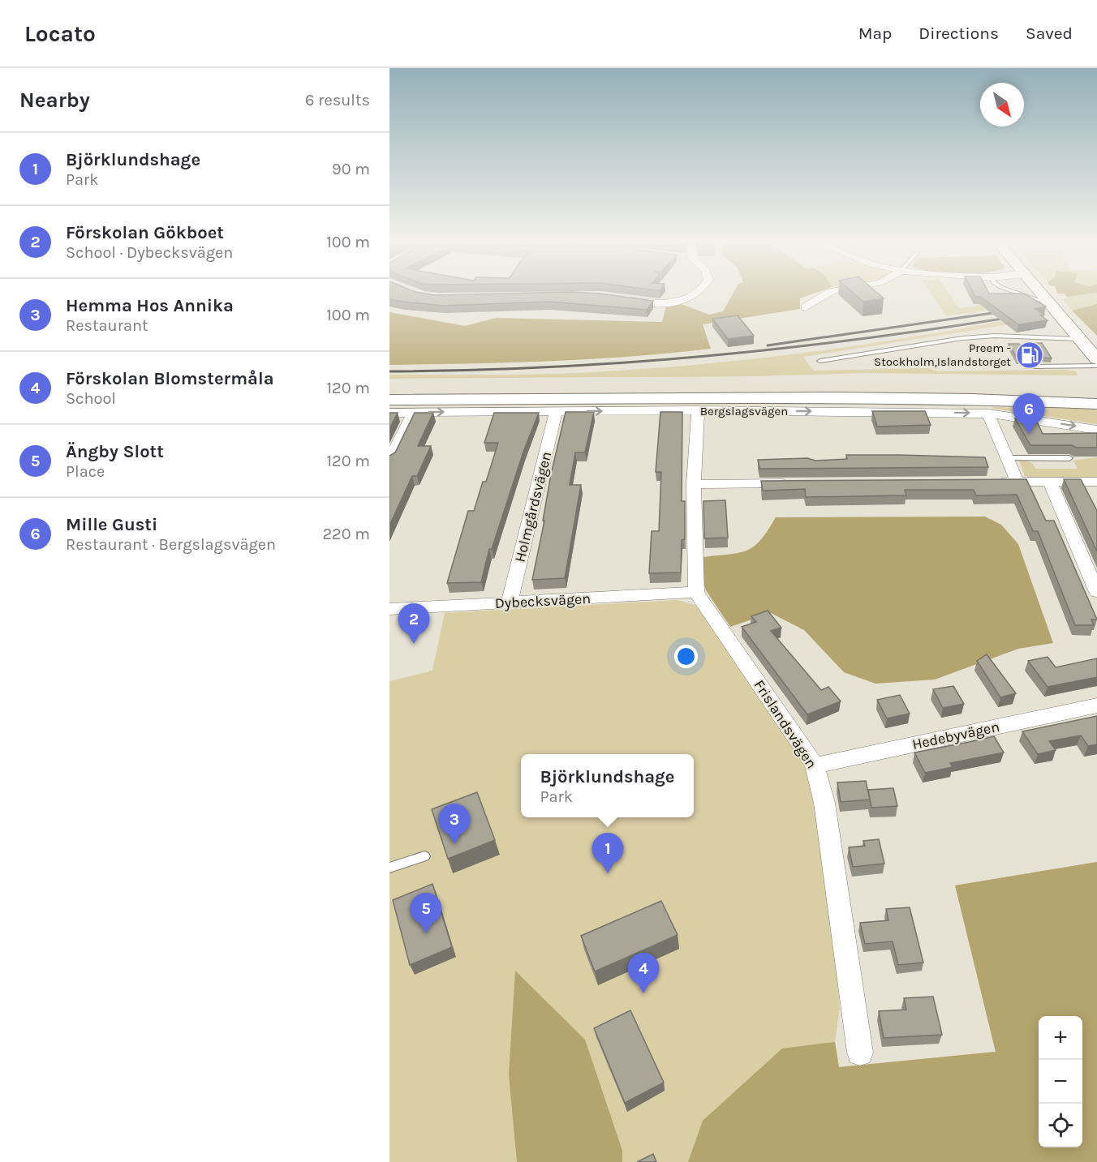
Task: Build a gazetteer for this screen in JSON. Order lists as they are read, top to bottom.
{
  "streets": {
    "main road": ["Bergslagsvägen"],
    "street": [
      "Holmgårdsvägen",
      "Dybecksvägen",
      "Frislandsvägen",
      "Hedebyvägen"
    ]
  },
  "crossings": [
    ["Bergslagsvägen", "Holmgårdsvägen"],
    ["Holmgårdsvägen", "Dybecksvägen"],
    ["Dybecksvägen", "Frislandsvägen"],
    ["Frislandsvägen", "Hedebyvägen"]
  ],
  "places": {
    "fuel station": ["Preem - Stockholm,Islandstorget"]
  },
  "north": "bottom right",
  "page": {
    "header": "Locato",
    "nav": ["Map", "Directions", "Saved"],
    "heading": ["Nearby", "6 results"],
    "list": [
      {
        "mark": "1",
        "name": "Björklundshage",
        "note": "Park",
        "value": "90 m"
      },
      {
        "mark": "2",
        "name": "Förskolan Gökboet",
        "note": "School · Dybecksvägen",
        "value": "100 m"
      },
      {
        "mark": "3",
        "name": "Hemma Hos Annika",
        "note": "Restaurant",
        "value": "100 m"
      },
      {
        "mark": "4",
        "name": "Förskolan Blomstermåla",
        "note": "School",
        "value": "120 m"
      },
      {
        "mark": "5",
        "name": "Ängby Slott",
        "note": "Place",
        "value": "120 m"
      },
      {
        "mark": "6",
        "name": "Mille Gusti",
        "note": "Restaurant · Bergslagsvägen",
        "value": "220 m"
      }
    ],
    "pins": [
      "6",
      "2",
      "3",
      "1",
      "5",
      "4"
    ],
    "popup": ["Björklundshage", "Park"],
    "map_buttons": ["+", "−"]
  }
}
